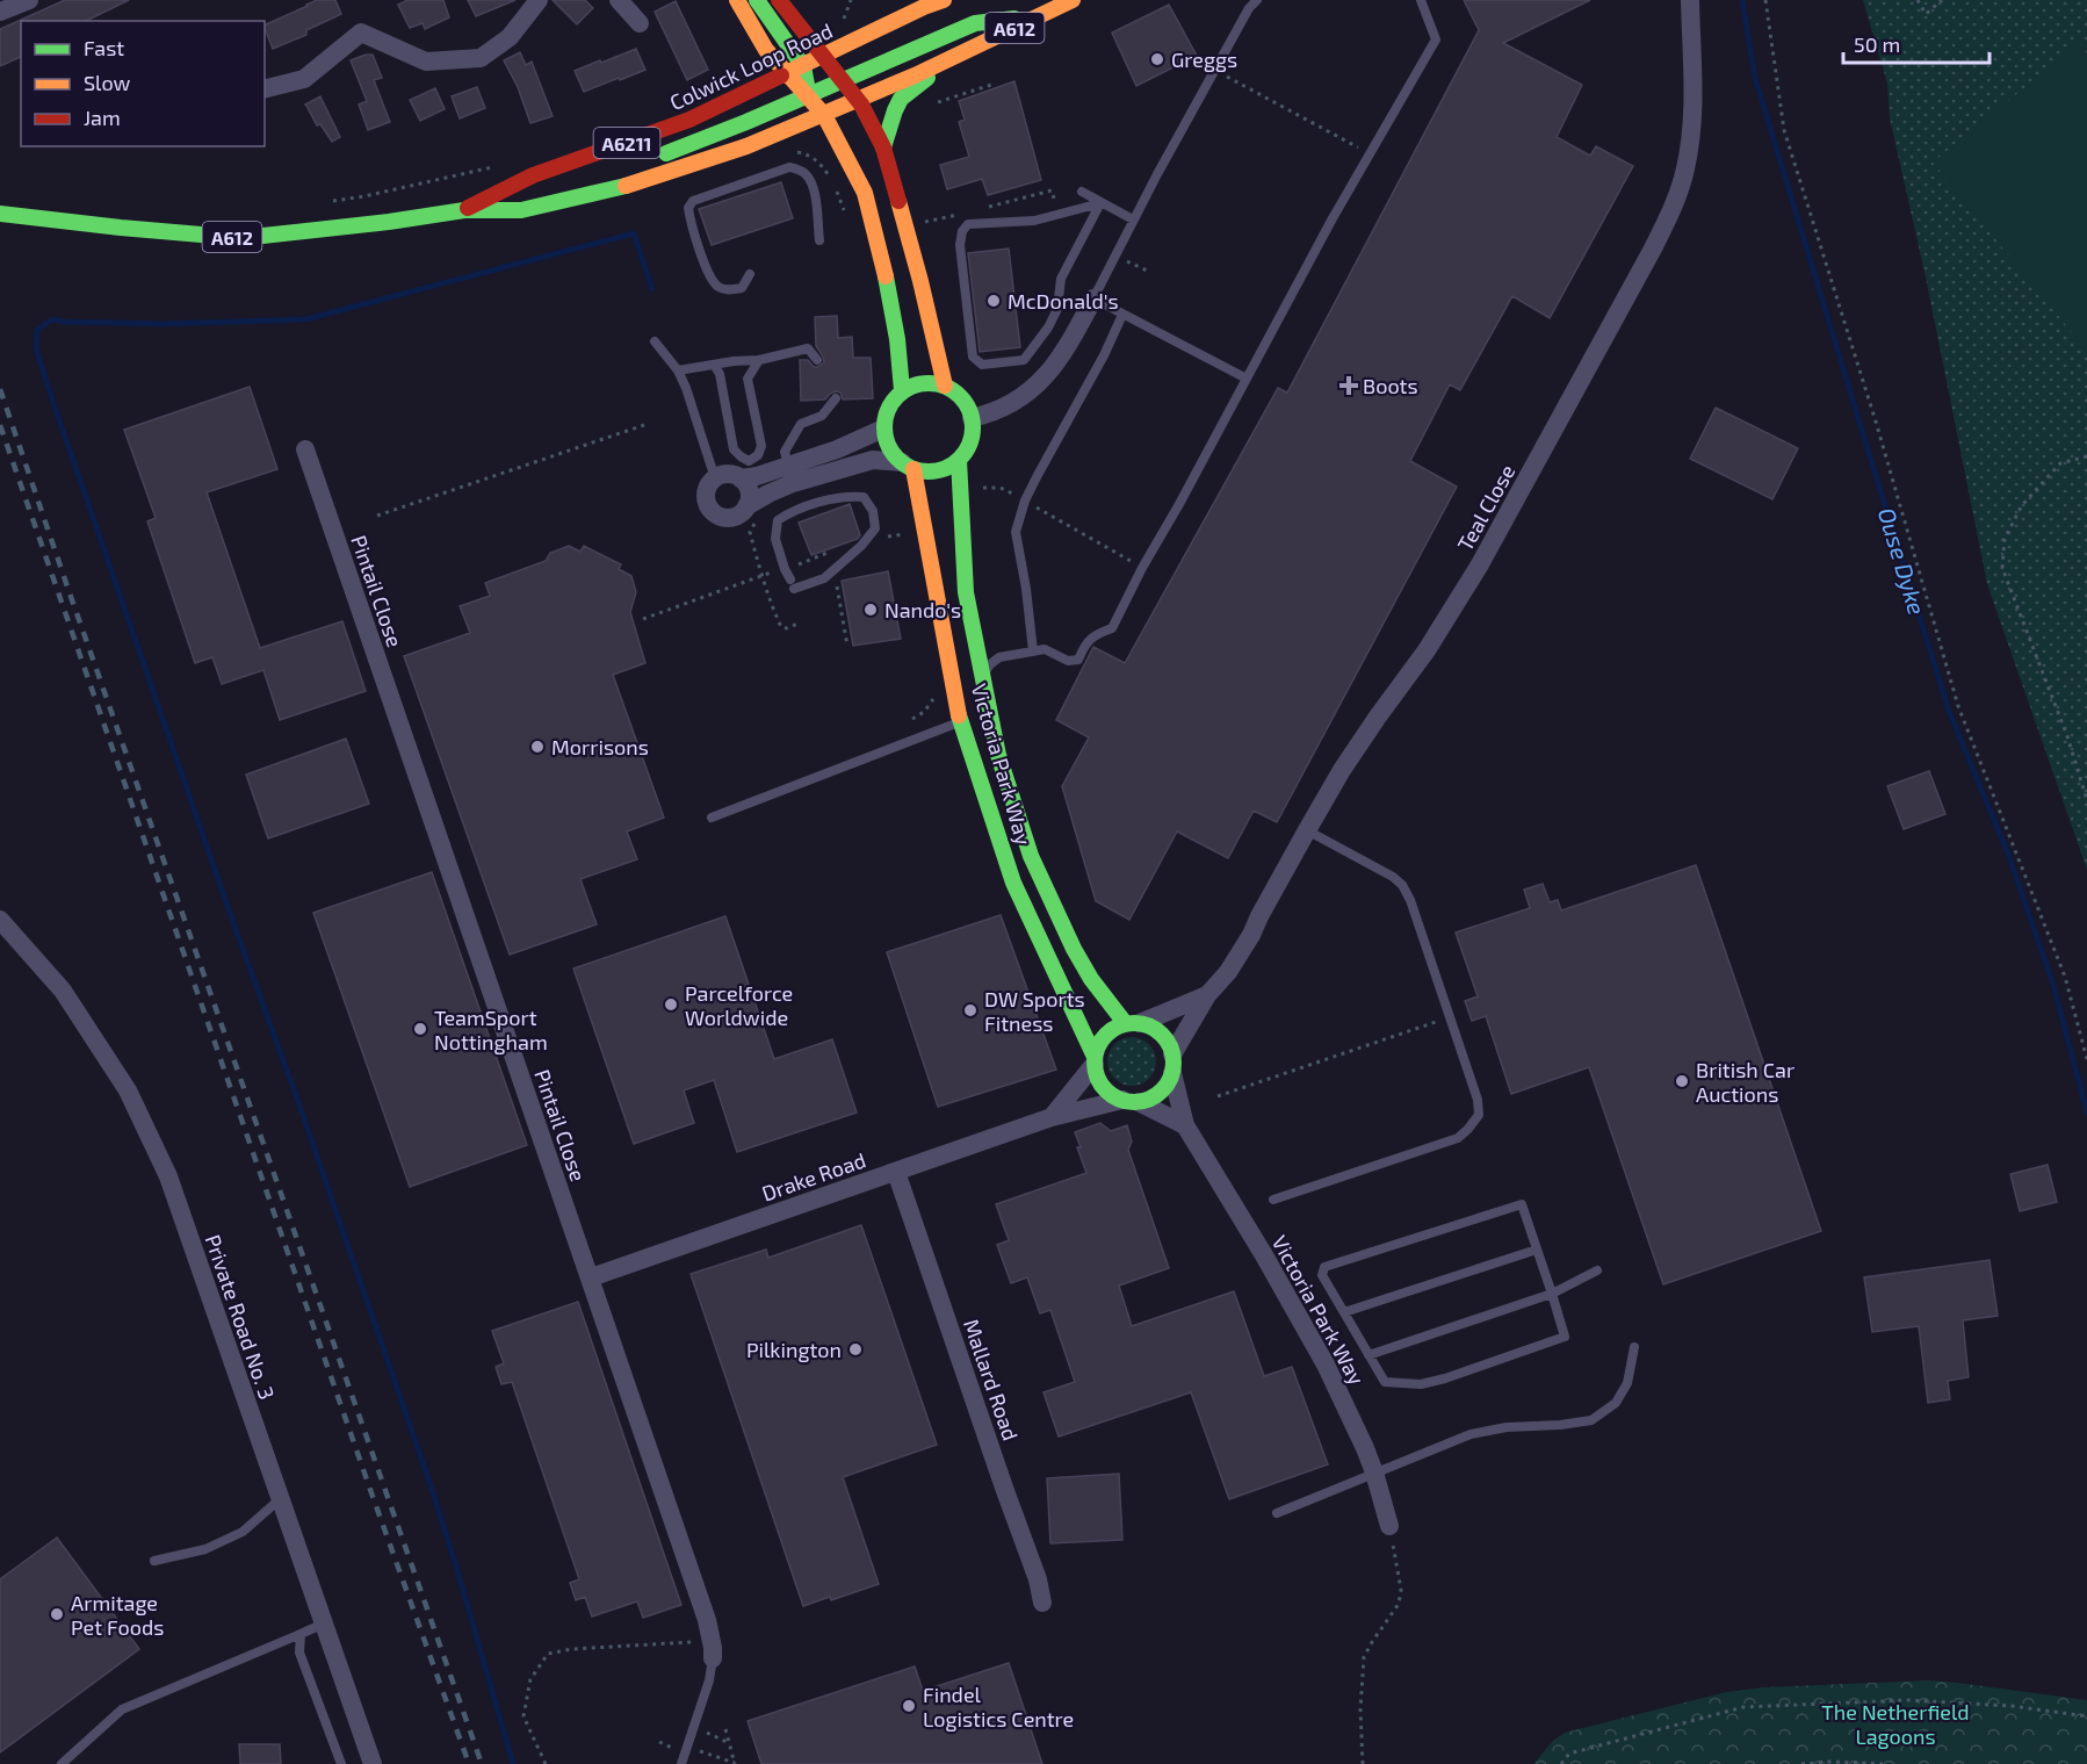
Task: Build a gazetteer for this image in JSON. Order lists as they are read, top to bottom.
{
  "streets": {
    "street": [
      "A612",
      "Colwick Loop Road",
      "A6211",
      "Teal Close",
      "Pintail Close",
      "Victoria Park Way",
      "Drake Road",
      "Private Road No. 3",
      "Mallard Road"
    ]
  },
  "crossings": [
    ["A612", "Colwick Loop Road"],
    ["Teal Close", "Victoria Park Way"],
    ["Teal Close", "Drake Road"],
    ["Pintail Close", "Drake Road"],
    ["Victoria Park Way", "Drake Road"],
    ["Drake Road", "Mallard Road"]
  ],
  "water": ["Ouse Dyke"],
  "parks": ["The Netherfield Lagoons"],
  "places": {
    "other": [
      "Greggs",
      "McDonald's",
      "Nando's",
      "Morrisons",
      "Parcelforce Worldwide",
      "DW Sports Fitness",
      "TeamSport Nottingham",
      "British Car Auctions",
      "Pilkington",
      "Armitage Pet Foods",
      "Findel Logistics Centre"
    ],
    "health": ["Boots"]
  },
  "legend": ["Fast", "Slow", "Jam"],
  "scale_bar": "50 m"
}
